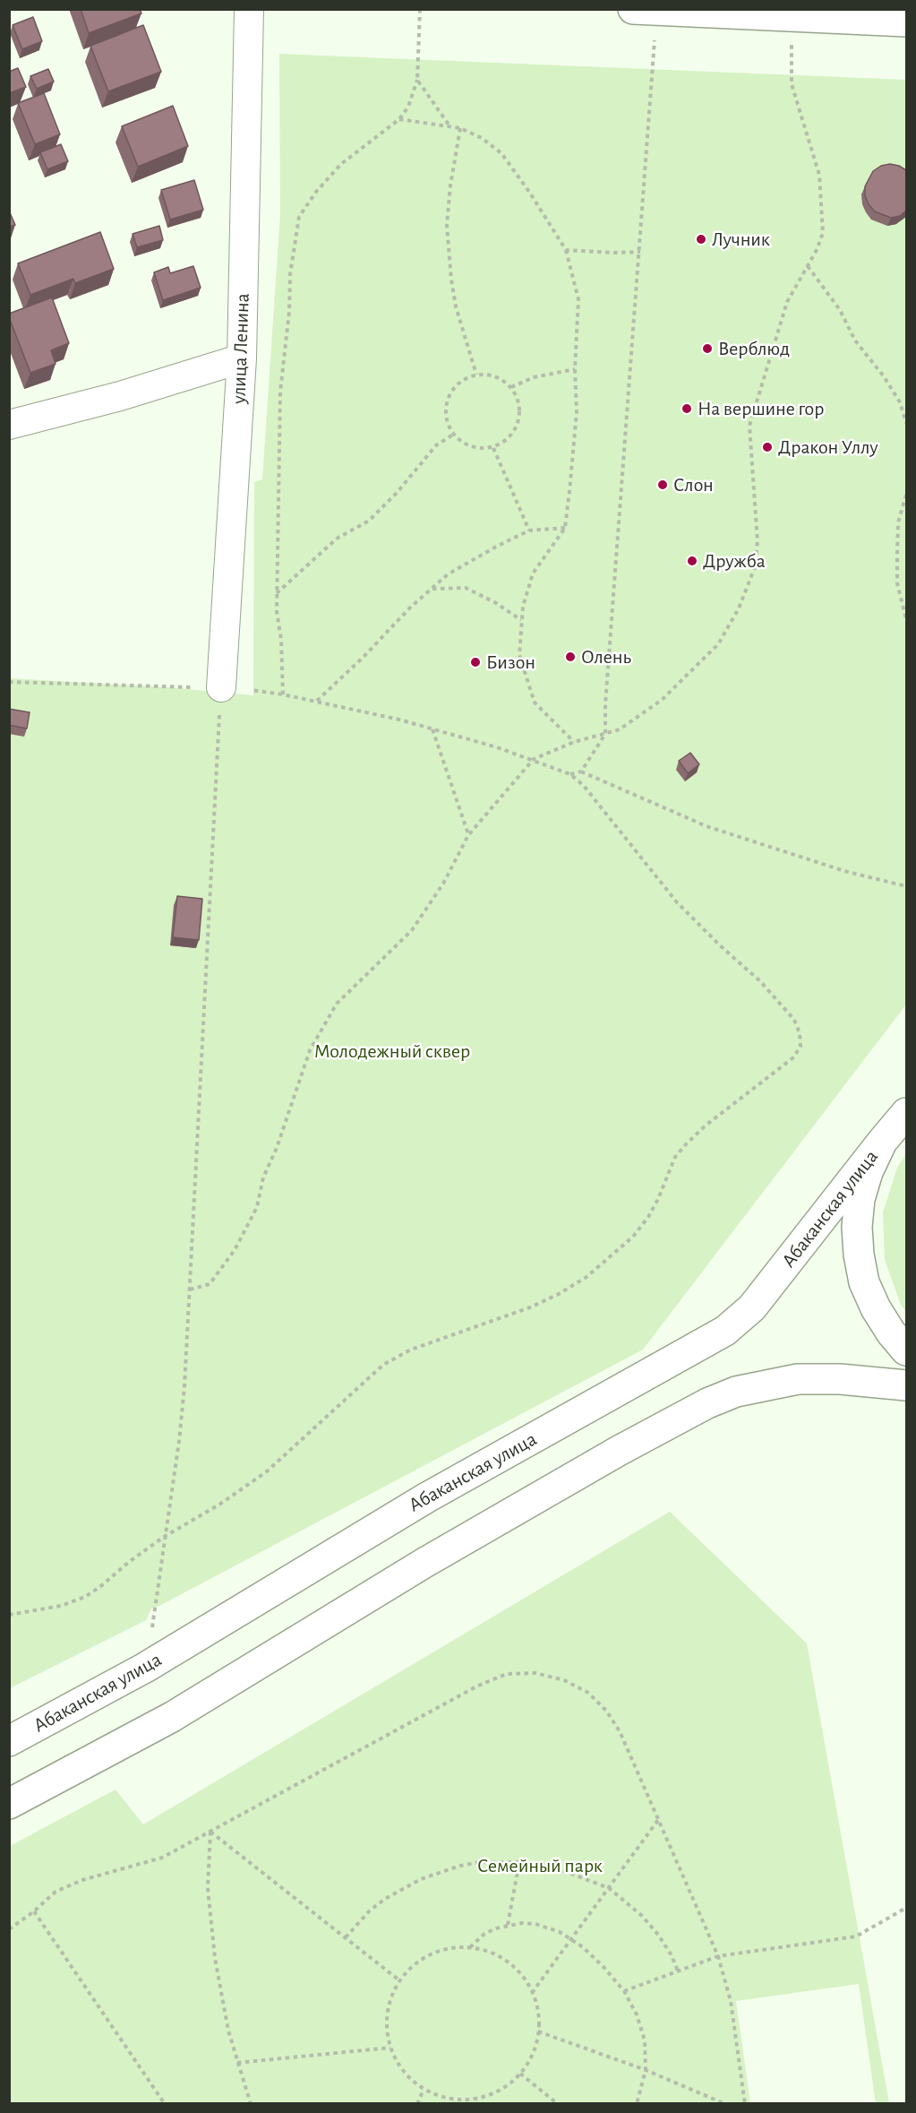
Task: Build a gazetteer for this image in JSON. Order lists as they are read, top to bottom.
{
  "streets": {
    "main road": ["Абаканская улица"],
    "street": ["улица Ленина"]
  },
  "parks": ["Молодежный сквер", "Семейный парк"],
  "places": [
    "Лучник",
    "Верблюд",
    "На вершине гор",
    "Дракон Уллу",
    "Слон",
    "Дружба",
    "Олень",
    "Бизон"
  ]
}
